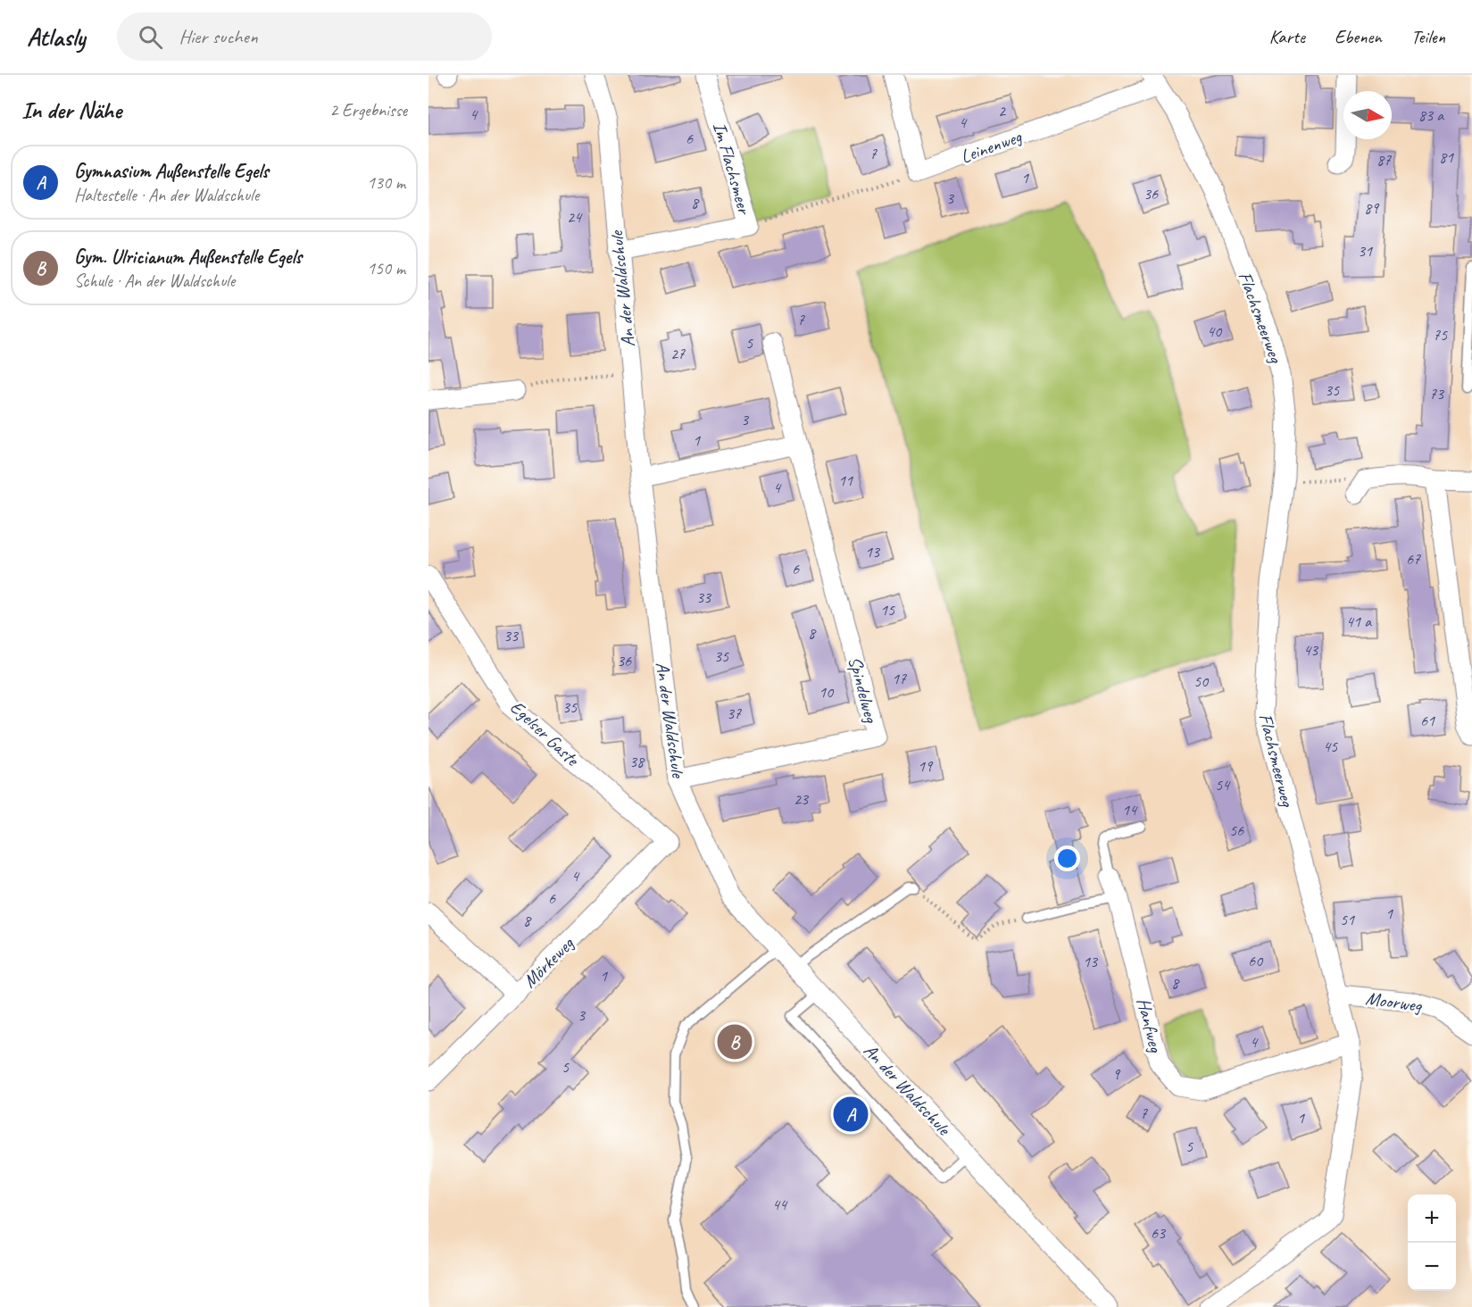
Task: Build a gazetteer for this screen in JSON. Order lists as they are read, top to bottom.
{
  "streets": {
    "street": [
      "Leinenweg",
      "Im Flachsmeer",
      "An der Waldschule",
      "Flachsmeerweg",
      "Spindelweg",
      "Egelser Gaste",
      "Mörkeweg",
      "Moorweg",
      "Hanfweg"
    ]
  },
  "crossings": [
    ["Leinenweg", "Flachsmeerweg"],
    ["Im Flachsmeer", "An der Waldschule"],
    ["An der Waldschule", "Spindelweg"],
    ["Flachsmeerweg", "Moorweg"],
    ["Flachsmeerweg", "Hanfweg"],
    ["Egelser Gaste", "Mörkeweg"]
  ],
  "house_numbers": [
    "2",
    "4",
    "83 a",
    "4",
    "6",
    "7",
    "81",
    "87",
    "1",
    "36",
    "3",
    "8",
    "89",
    "24",
    "31",
    "7",
    "40",
    "75",
    "5",
    "27",
    "35",
    "73",
    "3",
    "1",
    "11",
    "4",
    "13",
    "67",
    "6",
    "33",
    "15",
    "41 a",
    "8",
    "33",
    "43",
    "35",
    "36",
    "17",
    "50",
    "10",
    "35",
    "37",
    "61",
    "45",
    "38",
    "19",
    "54",
    "23",
    "14",
    "56",
    "4",
    "6",
    "1",
    "51",
    "8",
    "60",
    "13",
    "1",
    "8",
    "3",
    "4",
    "5",
    "9",
    "7",
    "1",
    "5",
    "44",
    "63"
  ],
  "north": "right",
  "page": {
    "header": "Atlasly",
    "search": "Hier suchen",
    "nav": ["Karte", "Ebenen", "Teilen"],
    "heading": ["In der Nähe", "2 Ergebnisse"],
    "list": [
      {
        "mark": "A",
        "name": "Gymnasium Außenstelle Egels",
        "note": "Haltestelle · An der Waldschule",
        "value": "130 m"
      },
      {
        "mark": "B",
        "name": "Gym. Ulricianum Außenstelle Egels",
        "note": "Schule · An der Waldschule",
        "value": "150 m"
      }
    ],
    "pins": ["B", "A"],
    "map_buttons": ["+", "−"]
  }
}
